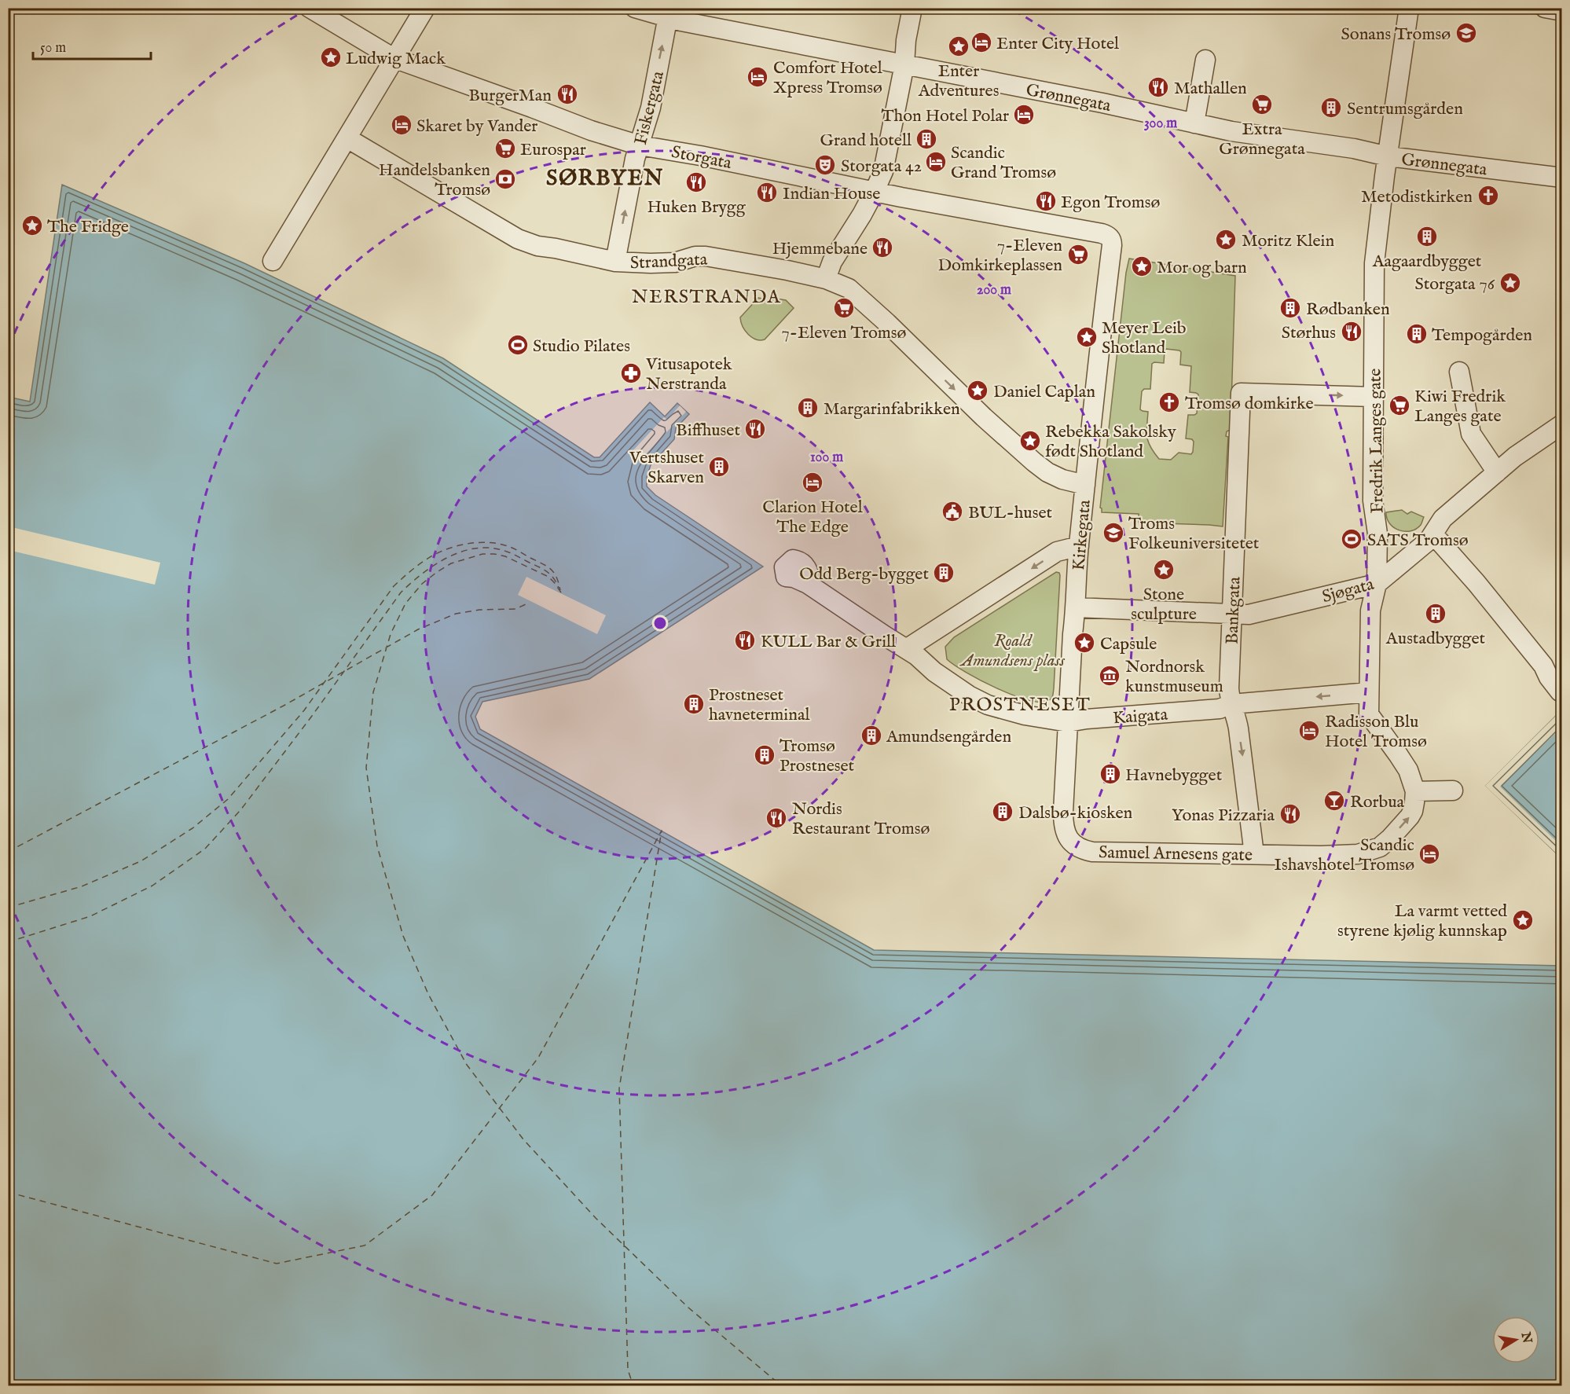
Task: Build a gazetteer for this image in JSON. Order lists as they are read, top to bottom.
{
  "streets": {
    "street": [
      "Grønnegata",
      "Fiskergata",
      "Storgata",
      "Strandgata",
      "Fredrik Langes gate",
      "Kirkegata",
      "Sjøgata",
      "Bankgata",
      "Kaigata",
      "Samuel Arnesens gate"
    ]
  },
  "crossings": [
    ["Grønnegata", "Fiskergata"],
    ["Grønnegata", "Fredrik Langes gate"],
    ["Fiskergata", "Storgata"],
    ["Fiskergata", "Strandgata"],
    ["Storgata", "Kirkegata"],
    ["Strandgata", "Kirkegata"],
    ["Fredrik Langes gate", "Sjøgata"],
    ["Fredrik Langes gate", "Bankgata"],
    ["Fredrik Langes gate", "Kaigata"],
    ["Fredrik Langes gate", "Samuel Arnesens gate"],
    ["Kirkegata", "Sjøgata"],
    ["Kirkegata", "Kaigata"],
    ["Kirkegata", "Samuel Arnesens gate"],
    ["Sjøgata", "Bankgata"],
    ["Bankgata", "Kaigata"],
    ["Bankgata", "Samuel Arnesens gate"]
  ],
  "one_way": ["Fiskergata", "Strandgata"],
  "districts": ["SØRBYEN", "NERSTRANDA", "PROSTNESET"],
  "parks": ["Roald Amundsens plass"],
  "places": {
    "school or university": ["Sonans Tromsø", "Troms Folkeuniversitetet"],
    "hotel": [
      "Enter City Hotel",
      "Comfort Hotel Xpress Tromsø",
      "Thon Hotel Polar",
      "Skaret by Vander",
      "Scandic Grand Tromsø",
      "Clarion Hotel The Edge",
      "Radisson Blu Hotel Tromsø",
      "Scandic Ishavshotel Tromsø"
    ],
    "place": [
      "Enter Adventures",
      "Ludwig Mack",
      "The Fridge",
      "Moritz Klein",
      "Mor og barn",
      "Storgata 76",
      "Meyer Leib Shotland",
      "Daniel Caplan",
      "Rebekka Sakolsky født Shotland",
      "Stone sculpture",
      "Capsule",
      "La varmt vetted styrene kjølig kunnskap"
    ],
    "restaurant": [
      "Mathallen",
      "BurgerMan",
      "Huken Brygg",
      "Indian House",
      "Egon Tromsø",
      "Hjemmebane",
      "Størhus",
      "Biffhuset",
      "KULL Bar & Grill",
      "Yonas Pizzaria",
      "Nordis Restaurant Tromsø"
    ],
    "supermarket": [
      "Extra Grønnegata",
      "Eurospar",
      "7-Eleven Domkirkeplassen",
      "7-Eleven Tromsø",
      "Kiwi Fredrik Langes gate"
    ],
    "building": [
      "Sentrumsgården",
      "Grand hotell",
      "Aagaardbygget",
      "Rødbanken",
      "Tempogården",
      "Margarinfabrikken",
      "Vertshuset Skarven",
      "Odd Berg-bygget",
      "Austadbygget",
      "Prostneset havneterminal",
      "Amundsengården",
      "Tromsø Prostneset",
      "Havnebygget",
      "Dalsbø-kiosken"
    ],
    "theatre": ["Storgata 42"],
    "bank": ["Handelsbanken Tromsø"],
    "church": ["Metodistkirken", "Tromsø domkirke"],
    "sports": ["Studio Pilates", "SATS Tromsø"],
    "pharmacy": ["Vitusapotek Nerstranda"],
    "public building": ["BUL-huset"],
    "museum": ["Nordnorsk kunstmuseum"],
    "bar": ["Rorbua"]
  },
  "scale_bar": "50 m",
  "north": "right",
  "rings": ["300 m", "200 m", "100 m"]
}
